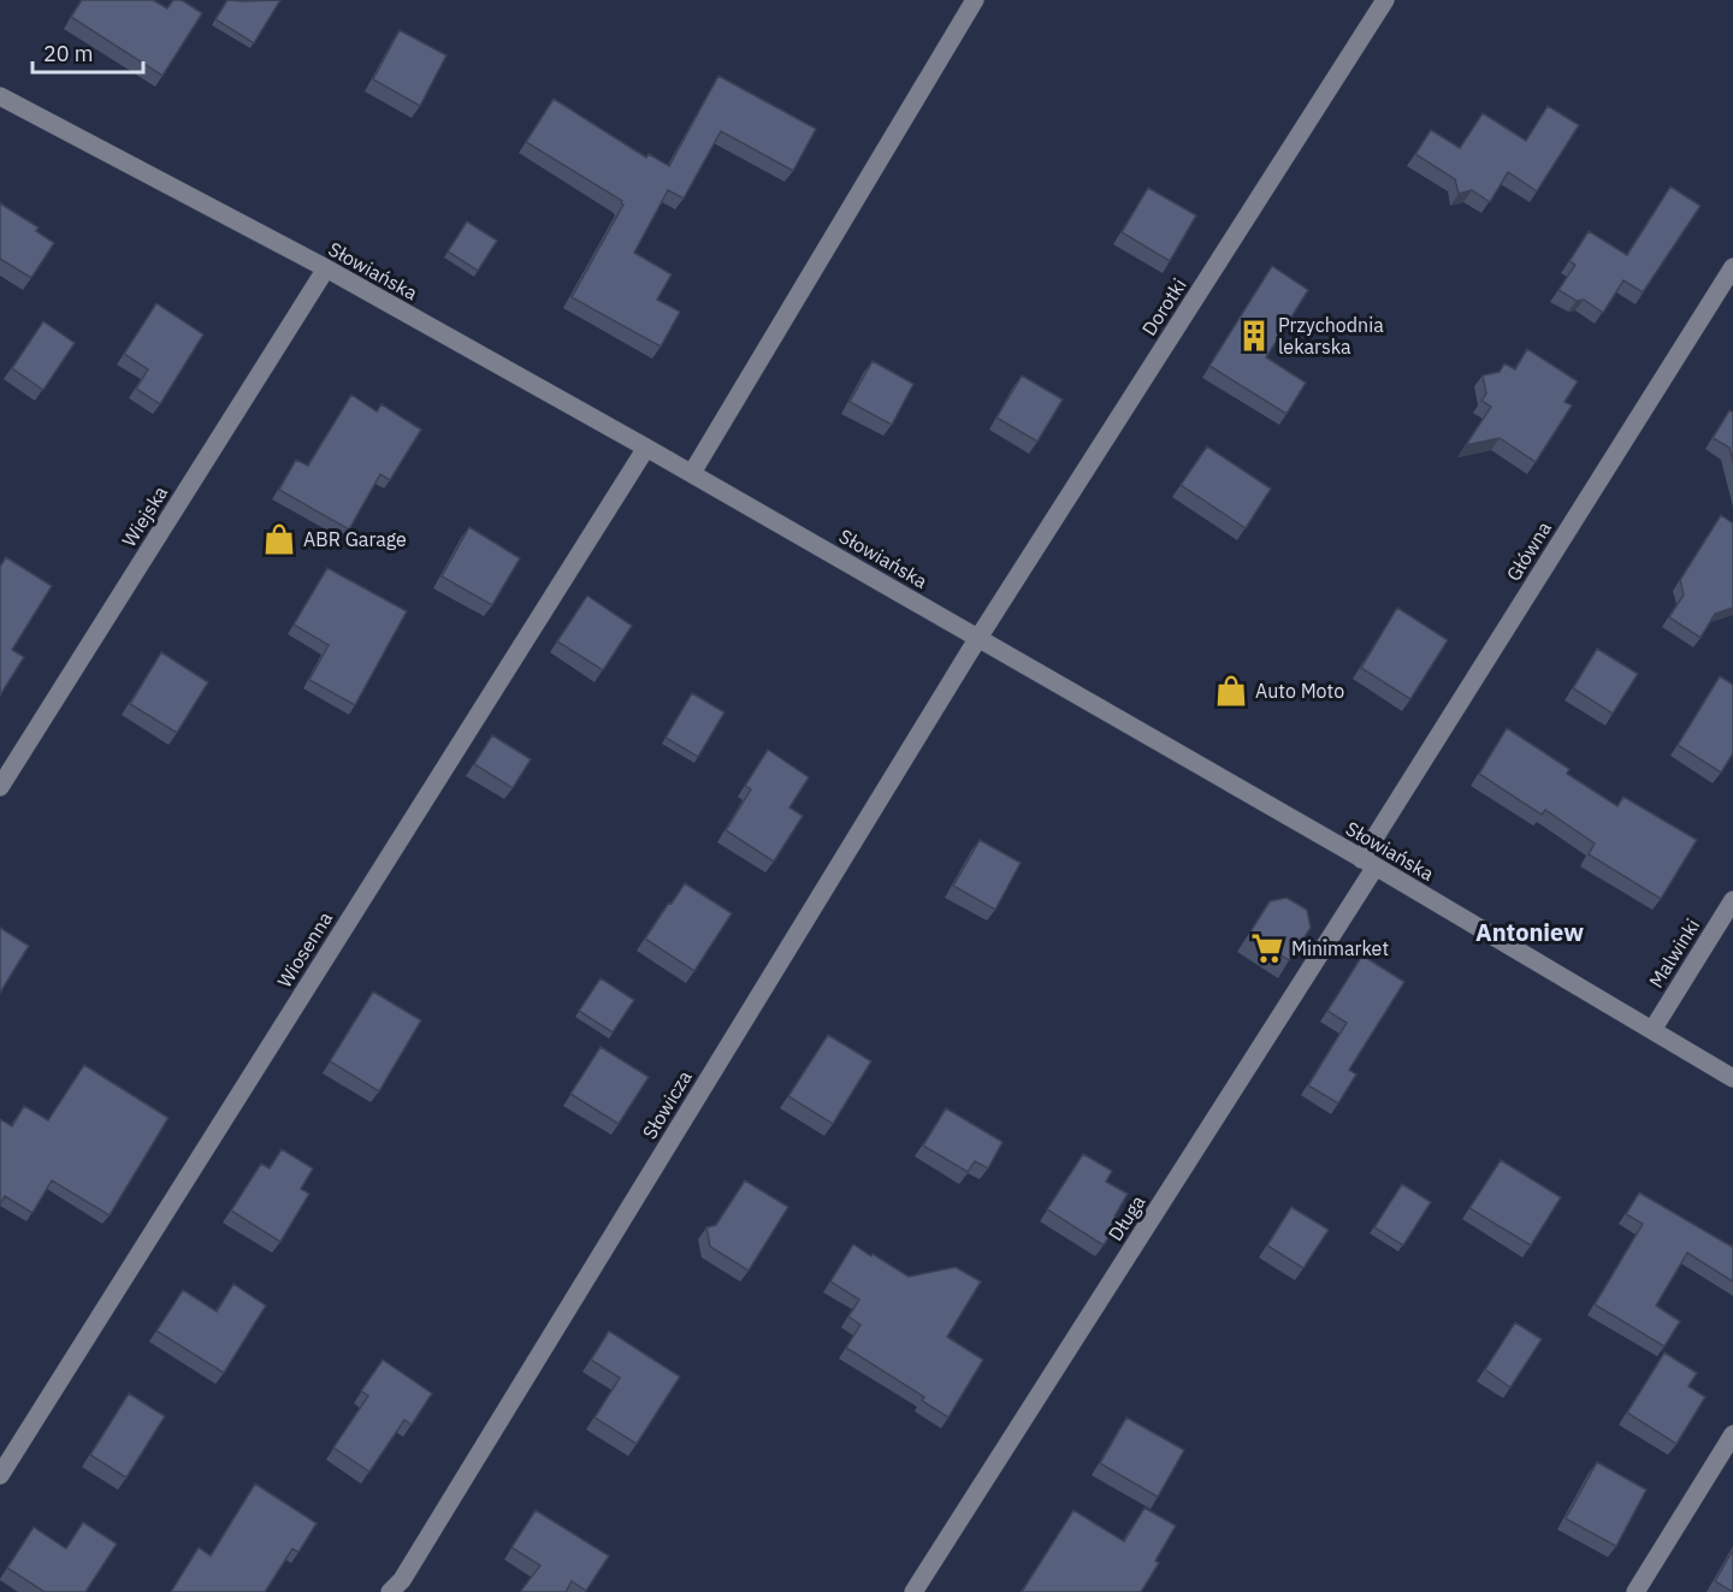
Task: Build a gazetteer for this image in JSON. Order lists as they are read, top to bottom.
{
  "streets": {
    "street": [
      "Słowiańska",
      "Dorotki",
      "Wiejska",
      "Główna",
      "Wiosenna",
      "Malwinki",
      "Słowicza",
      "Długa"
    ]
  },
  "crossings": [
    ["Słowiańska", "Dorotki"],
    ["Słowiańska", "Wiejska"],
    ["Słowiańska", "Główna"],
    ["Słowiańska", "Wiosenna"],
    ["Słowiańska", "Malwinki"],
    ["Słowiańska", "Słowicza"],
    ["Słowiańska", "Długa"],
    ["Dorotki", "Słowicza"],
    ["Główna", "Długa"]
  ],
  "districts": ["Antoniew"],
  "places": {
    "building": ["Przychodnia lekarska"],
    "shop": ["ABR Garage", "Auto Moto"],
    "supermarket": ["Minimarket"]
  },
  "scale_bar": "20 m"
}
